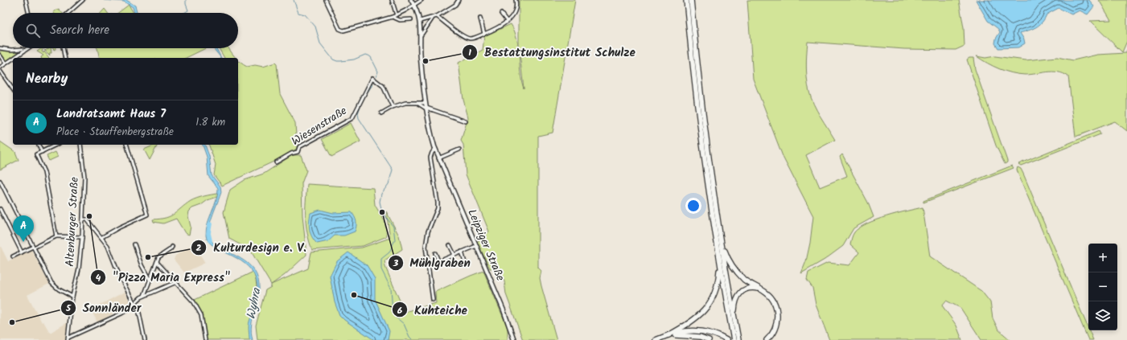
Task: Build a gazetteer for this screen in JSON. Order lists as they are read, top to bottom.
{
  "streets": {
    "street": ["Wiesenstraße", "Altenburger Straße", "Leipziger Straße"]
  },
  "water": ["Wyhra"],
  "places": [
    "Bestattungsinstitut Schulze",
    "Mühlgraben",
    "\"Pizza Maria Express\"",
    "Kulturdesign e. V.",
    "Kuhteiche",
    "Sonnländer"
  ],
  "page": {
    "search": "Search here",
    "heading": "Nearby",
    "list": [
      {
        "mark": "A",
        "name": "Landratsamt Haus 7",
        "note": "Place · Stauffenbergstraße",
        "value": "1.8 km"
      }
    ],
    "pins": "A",
    "map_buttons": ["+", "−"]
  }
}
